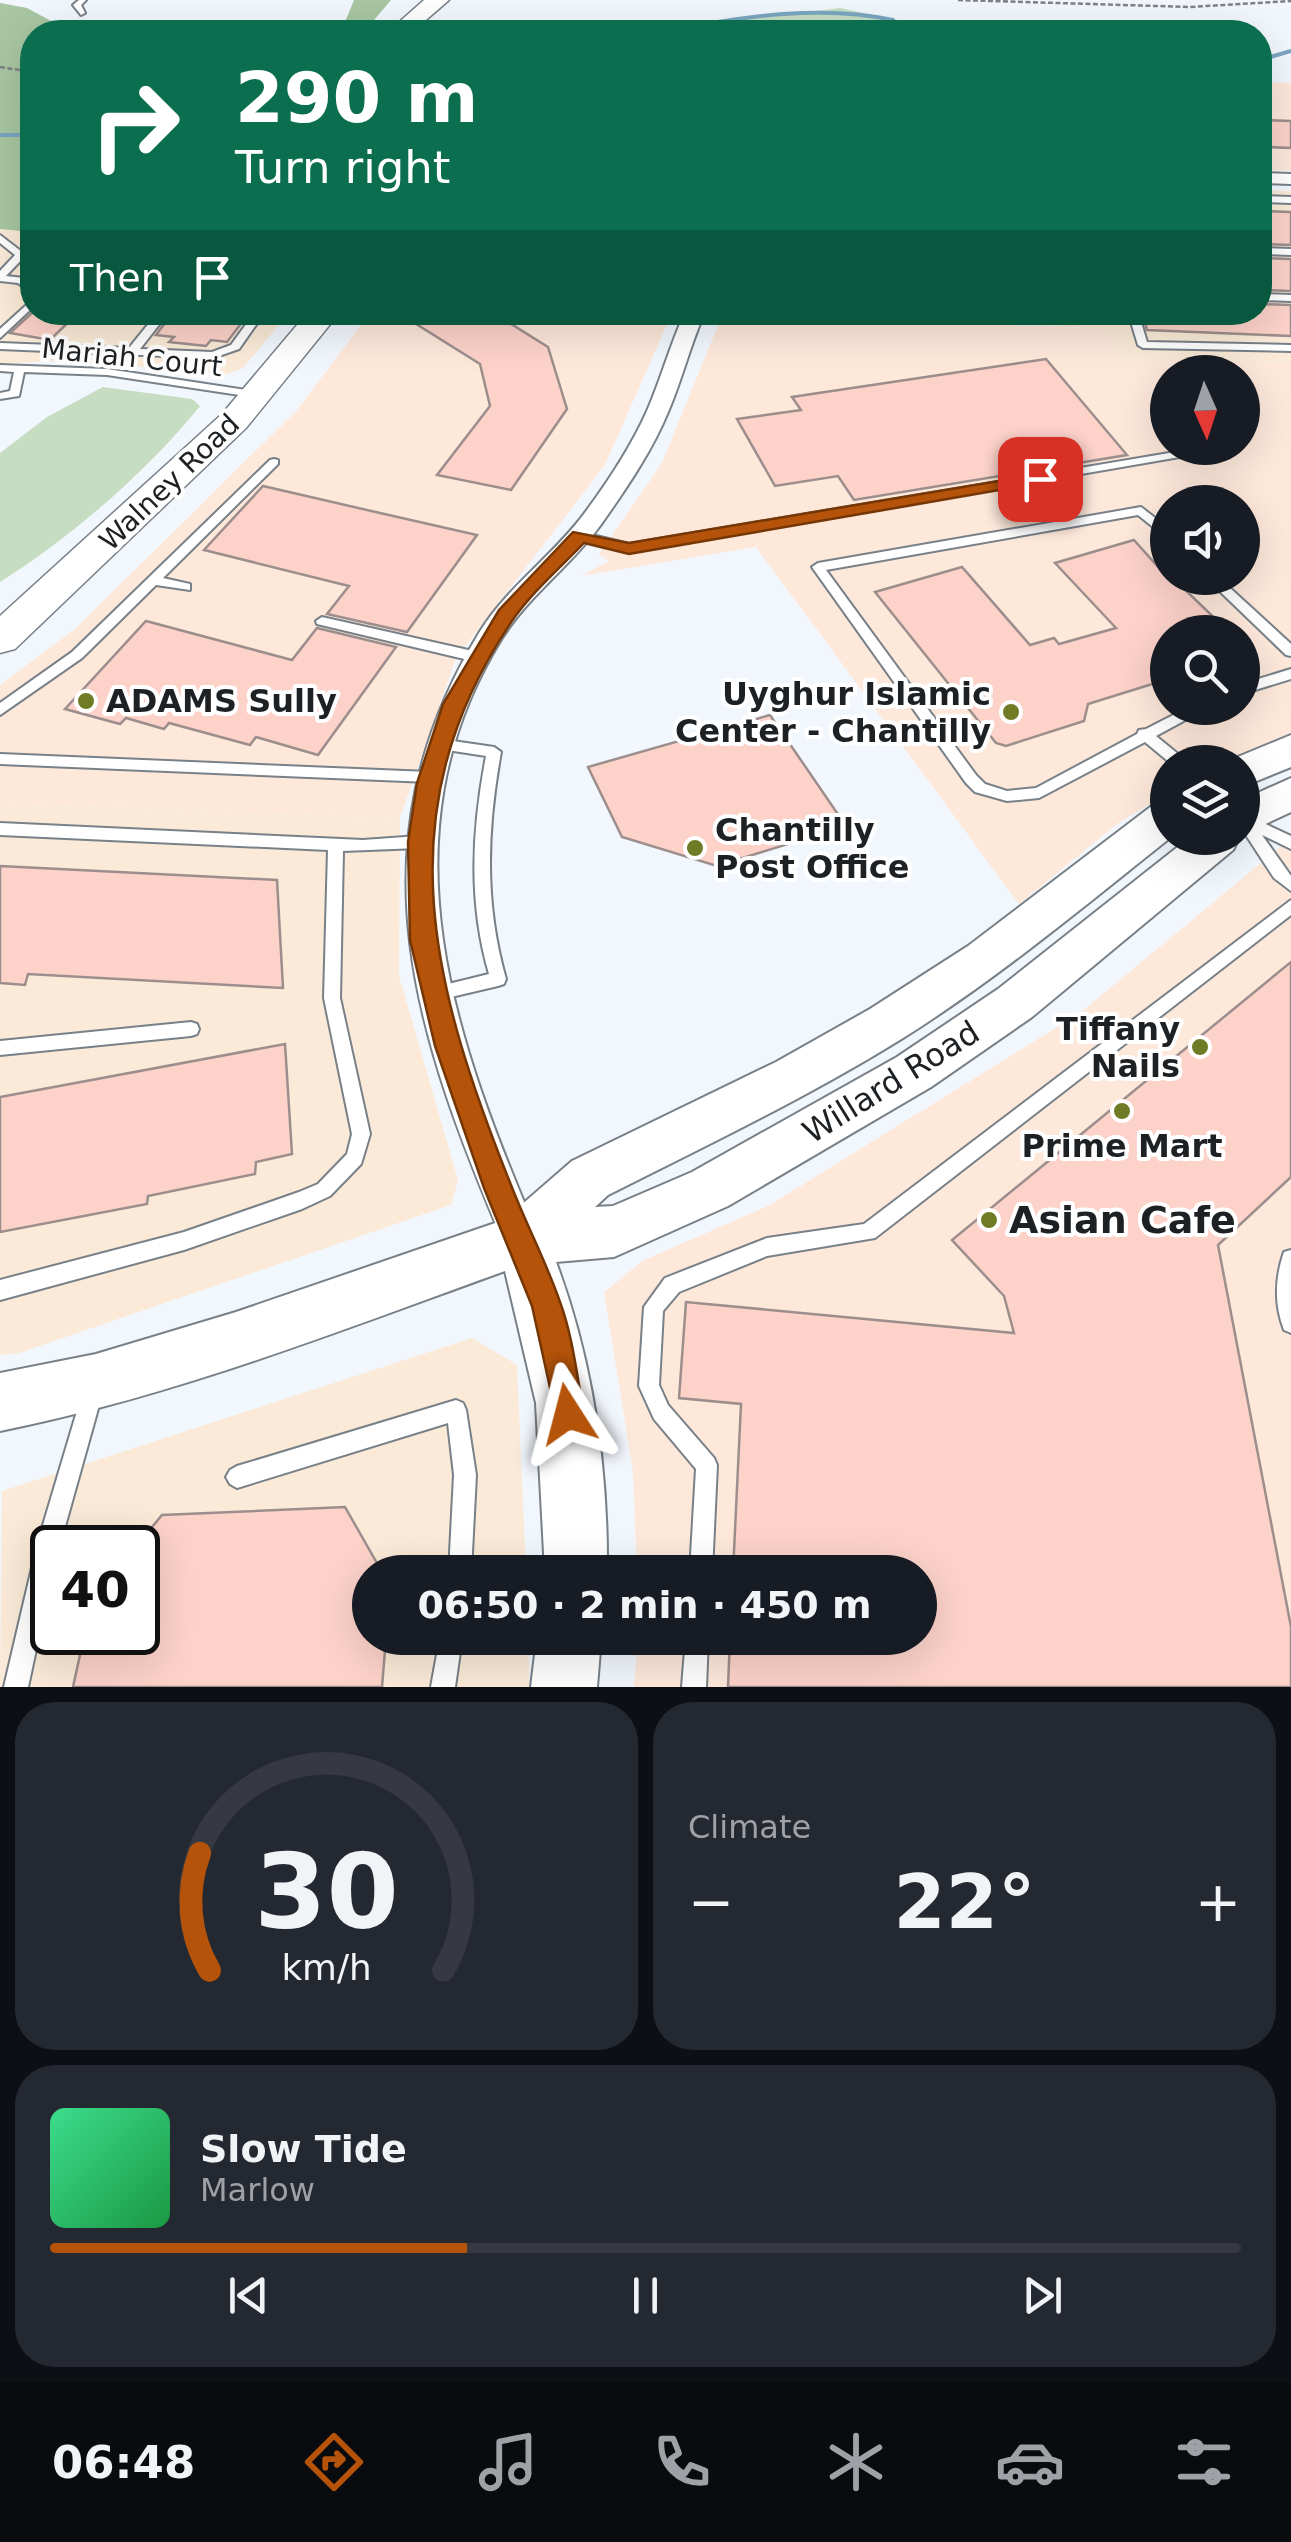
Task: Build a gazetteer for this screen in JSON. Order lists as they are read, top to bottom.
{
  "streets": {
    "main road": ["Walney Road", "Willard Road"],
    "lane": ["Mariah Court"]
  },
  "crossings": [
    ["Mariah Court", "Walney Road"]
  ],
  "places": [
    "ADAMS Sully",
    "Uyghur Islamic Center - Chantilly",
    "Chantilly Post Office",
    "Tiffany Nails",
    "Prime Mart",
    "Asian Cafe"
  ],
  "north": "bottom",
  "page": {
    "turn": ["290 m", "Turn right"],
    "then": "Then",
    "limit": "40",
    "trip": "06:50 · 2 min · 450 m",
    "tile": "Climate",
    "heat": ["−", "22°", "+"],
    "song": ["Slow Tide", "Marlow"],
    "tabs": "06:48",
    "gauge": ["30", "km/h"]
  }
}
